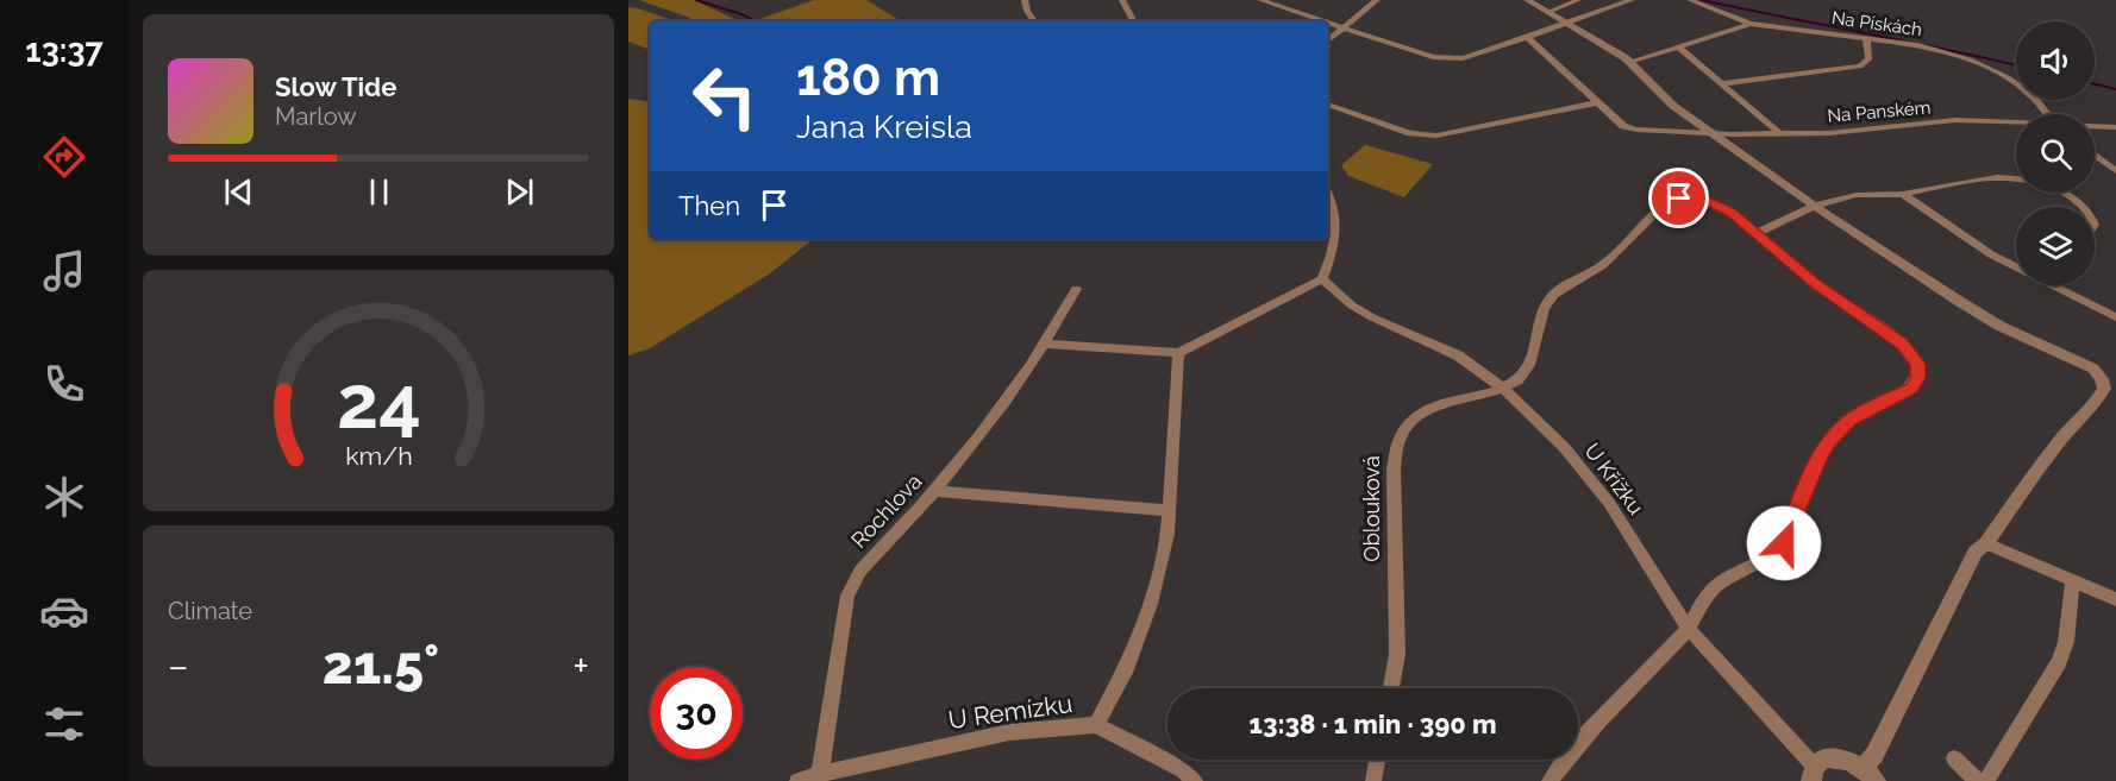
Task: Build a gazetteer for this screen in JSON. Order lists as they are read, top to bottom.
{
  "streets": {
    "street": [
      "Na Pískách",
      "Na Panském",
      "U Křížku",
      "Oblouková",
      "Rochlova",
      "U Remízku"
    ]
  },
  "crossings": [
    ["U Křížku", "Oblouková"],
    ["Rochlova", "U Remízku"]
  ],
  "page": {
    "tabs": "13:37",
    "turn": ["180 m", "Jana Kreisla"],
    "song": ["Slow Tide", "Marlow"],
    "then": "Then",
    "tile": "Climate",
    "heat": ["−", "21.5°", "+"],
    "limit": "30",
    "trip": "13:38 · 1 min · 390 m",
    "gauge": ["24", "km/h"]
  }
}
